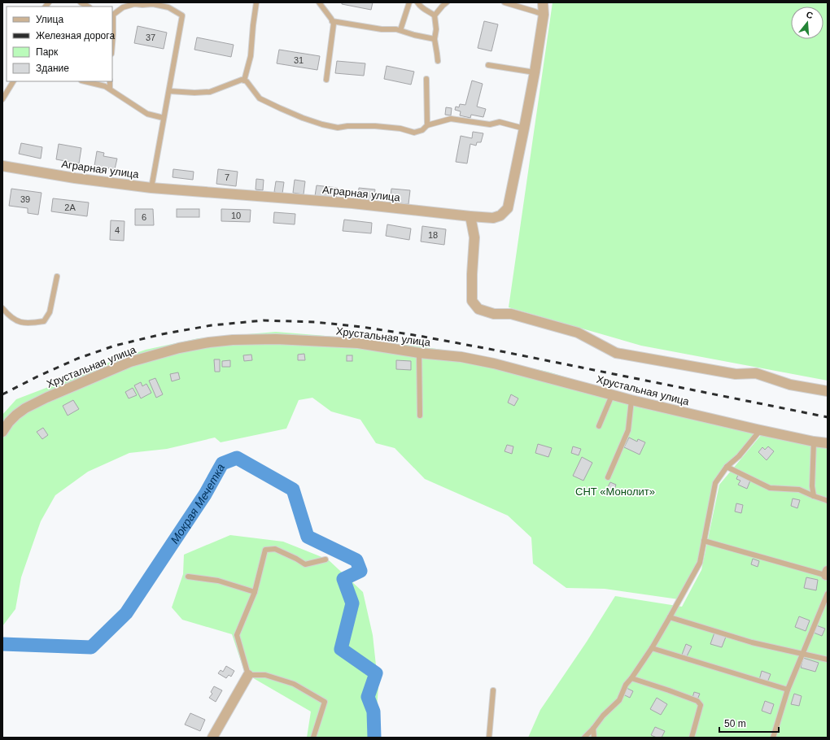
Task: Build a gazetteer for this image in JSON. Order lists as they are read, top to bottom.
{
  "streets": {
    "street": ["Аграрная улица", "Хрустальная улица"]
  },
  "water": ["Мокрая Мечетка"],
  "parks": ["СНТ «Монолит»"],
  "house_numbers": [
    "37",
    "31",
    "7",
    "39",
    "2А",
    "10",
    "6",
    "4",
    "18"
  ],
  "legend": [
    "Улица",
    "Железная дорога",
    "Парк",
    "Здание"
  ],
  "scale_bar": "50 m",
  "north": "top"
}
